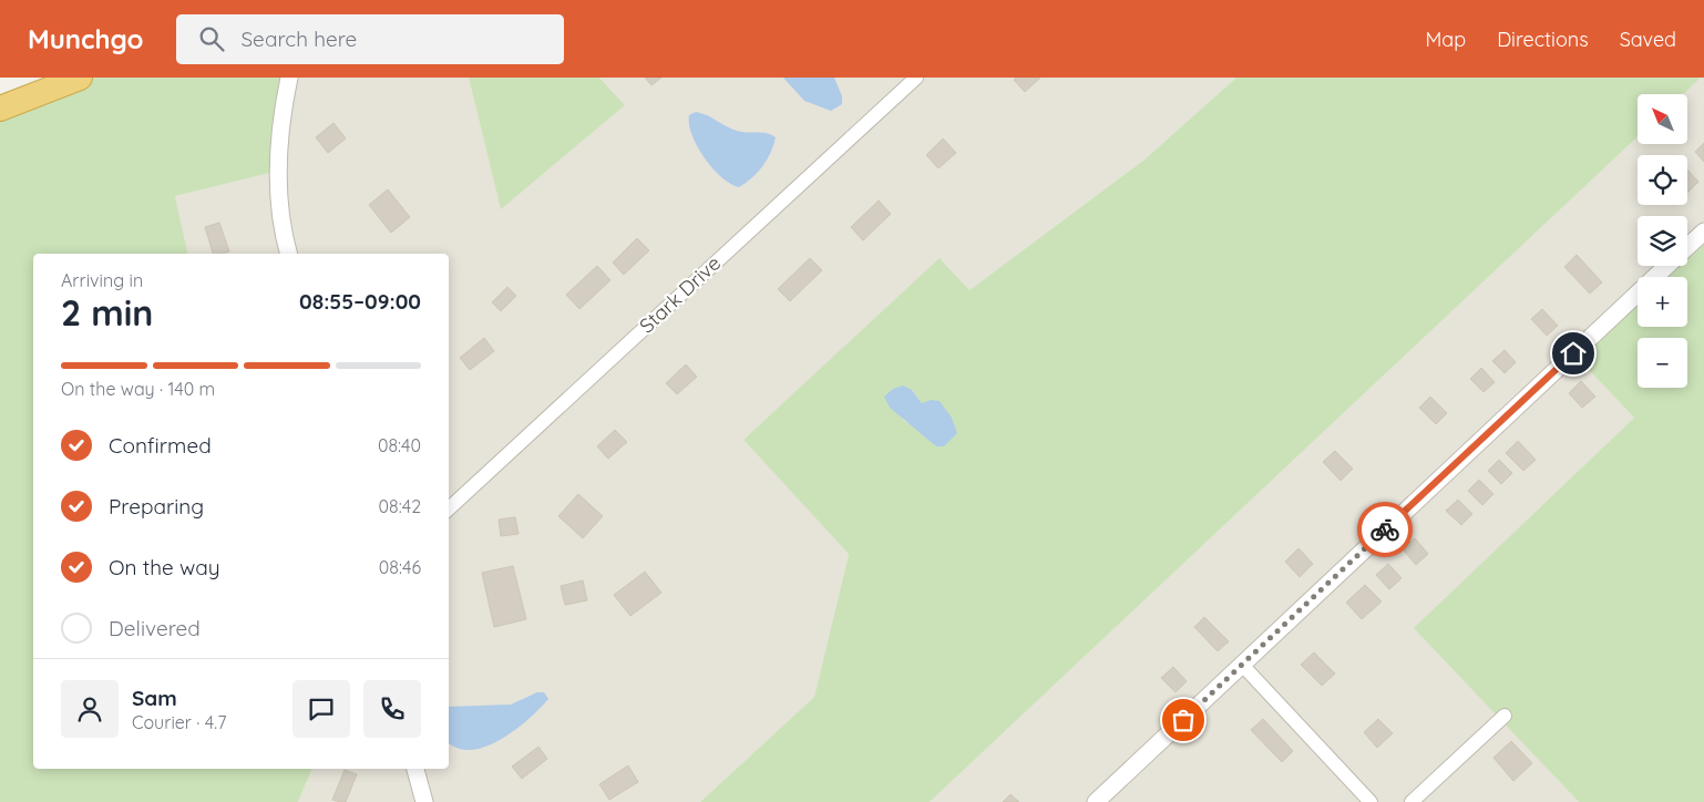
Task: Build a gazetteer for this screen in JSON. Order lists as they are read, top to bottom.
{
  "streets": {
    "street": ["Stark Drive"]
  },
  "north": "top left",
  "page": {
    "header": "Munchgo",
    "search": "Search here",
    "nav": ["Map", "Directions", "Saved"],
    "map_buttons": ["+", "−"],
    "heading": ["2 min", "Arriving in", "08:55–09:00"],
    "panel": ["Sam", "Courier · 4.7"],
    "bar": "On the way · 140 m",
    "list": [
      ["Confirmed", "08:40"],
      ["Preparing", "08:42"],
      ["On the way", "08:46"],
      "Delivered"
    ]
  }
}
